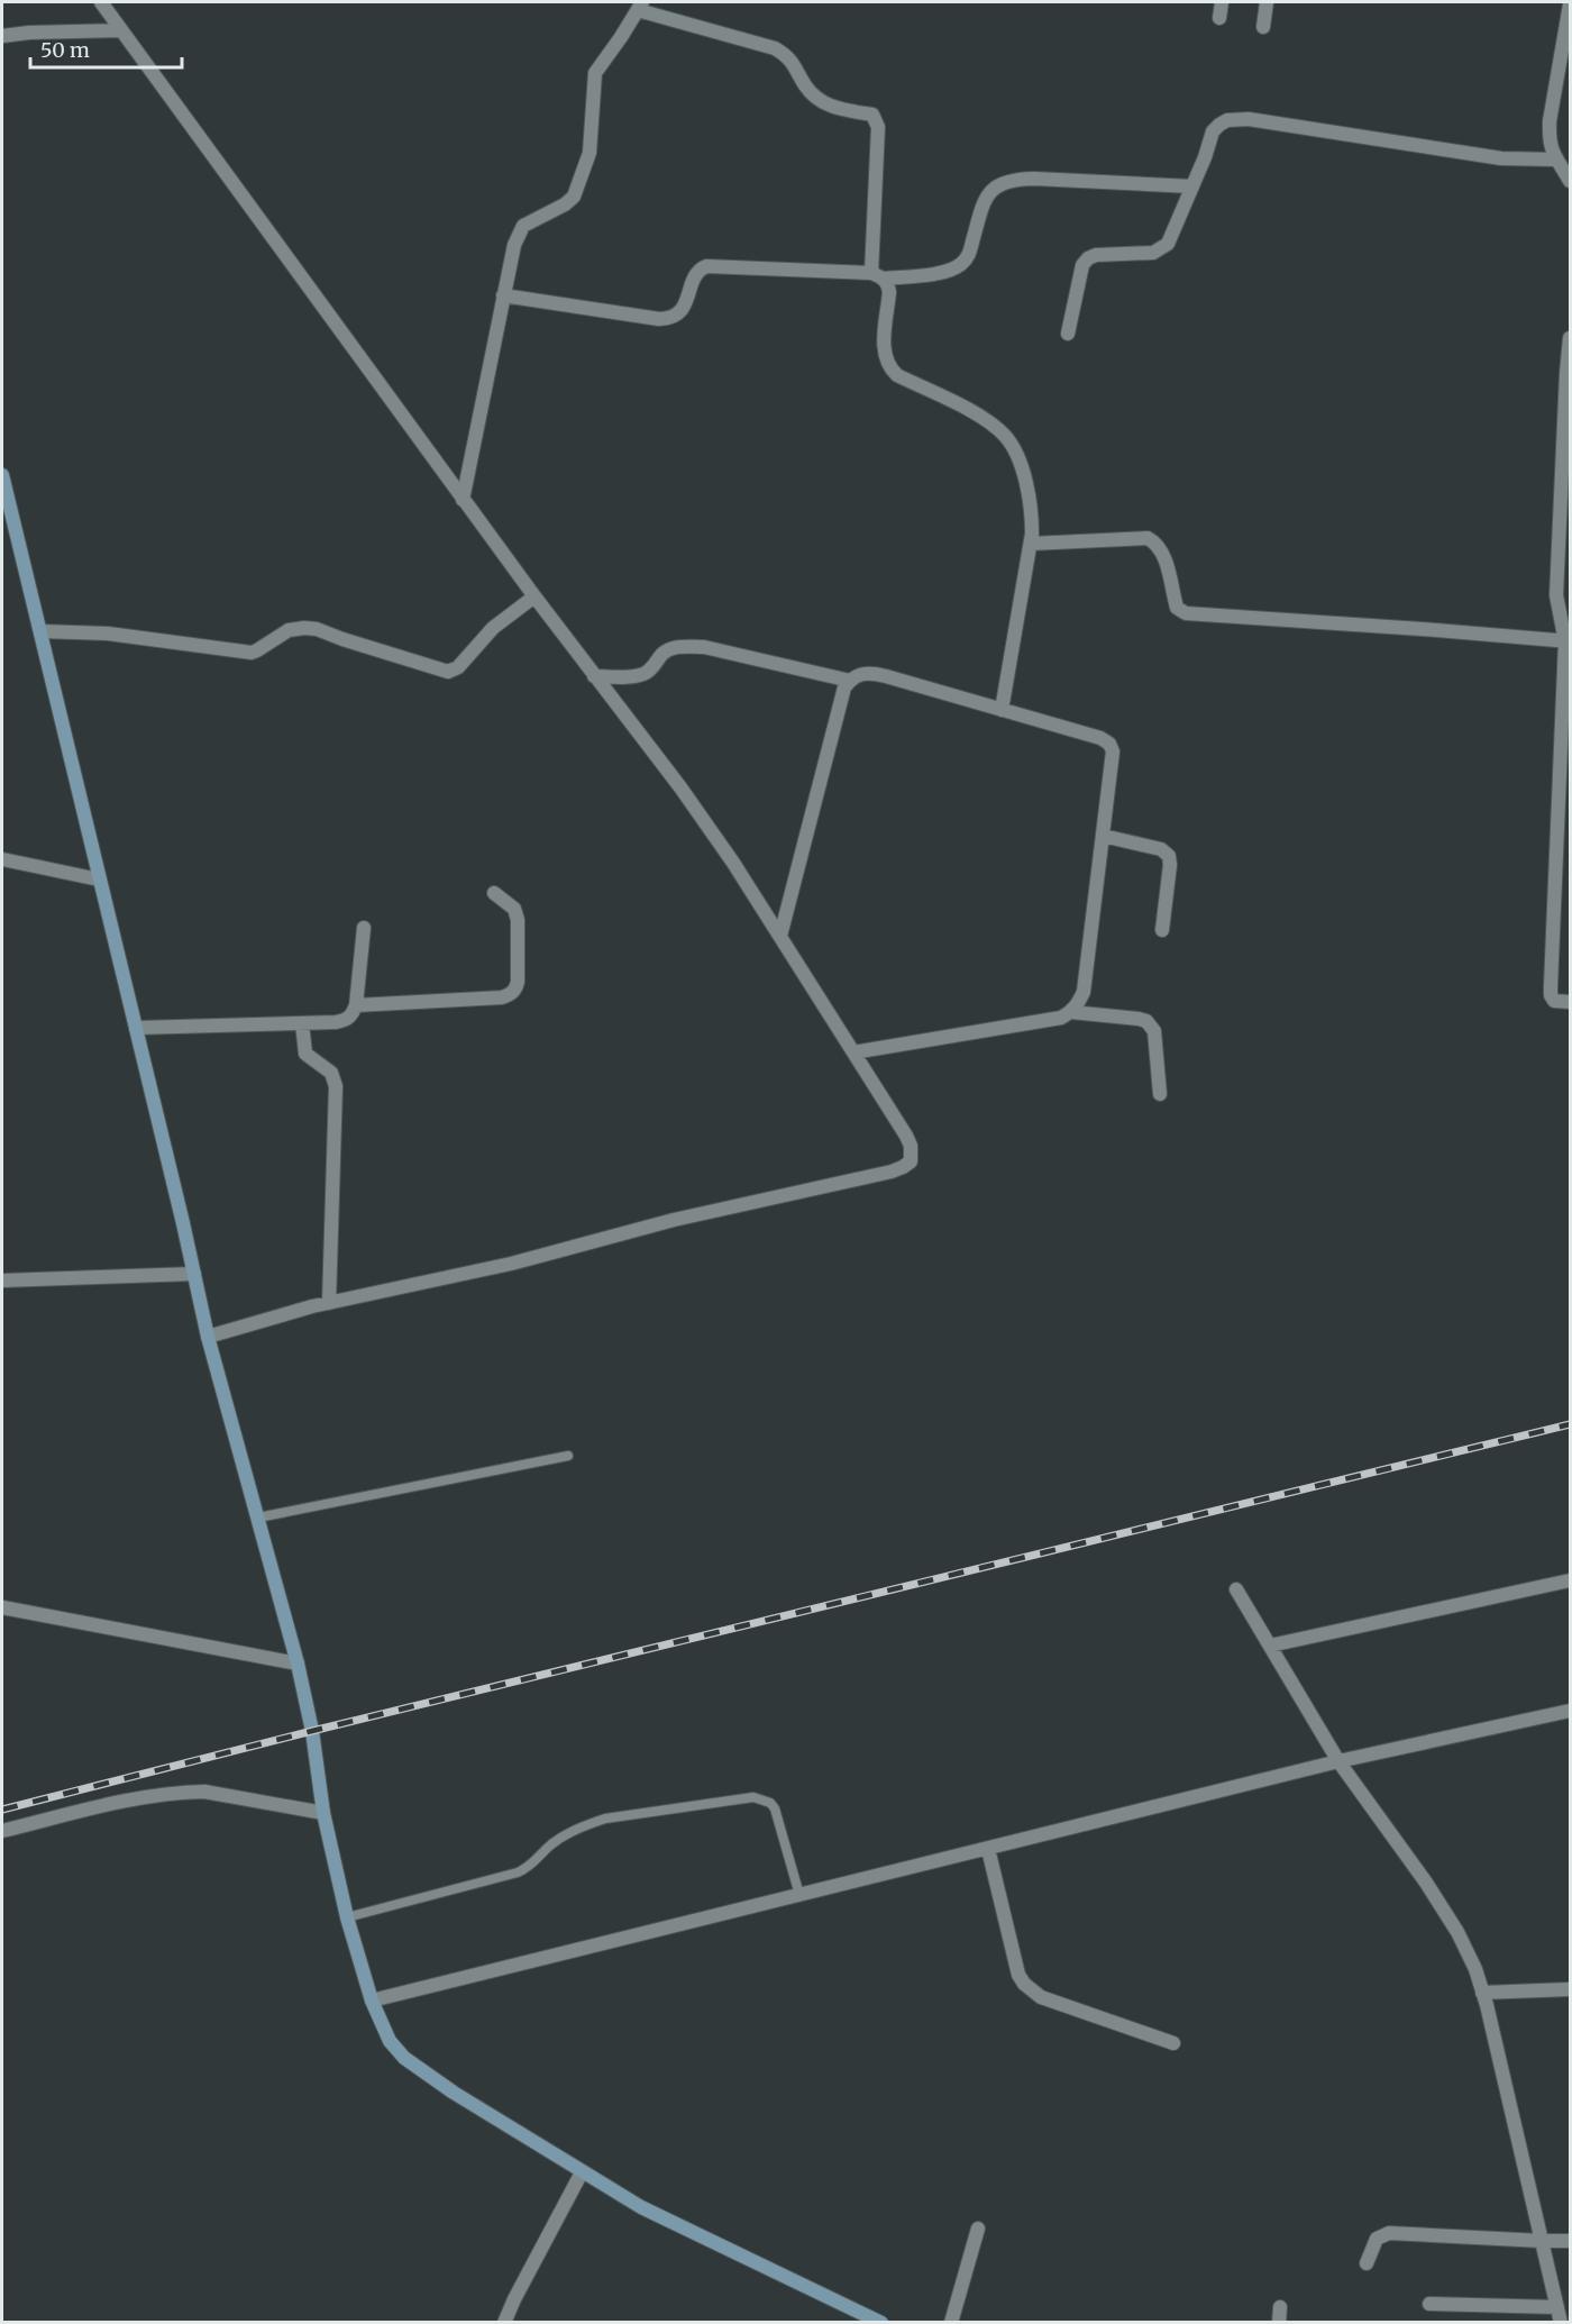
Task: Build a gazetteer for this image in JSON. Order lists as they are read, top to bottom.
{
  "scale_bar": "50 m"
}
